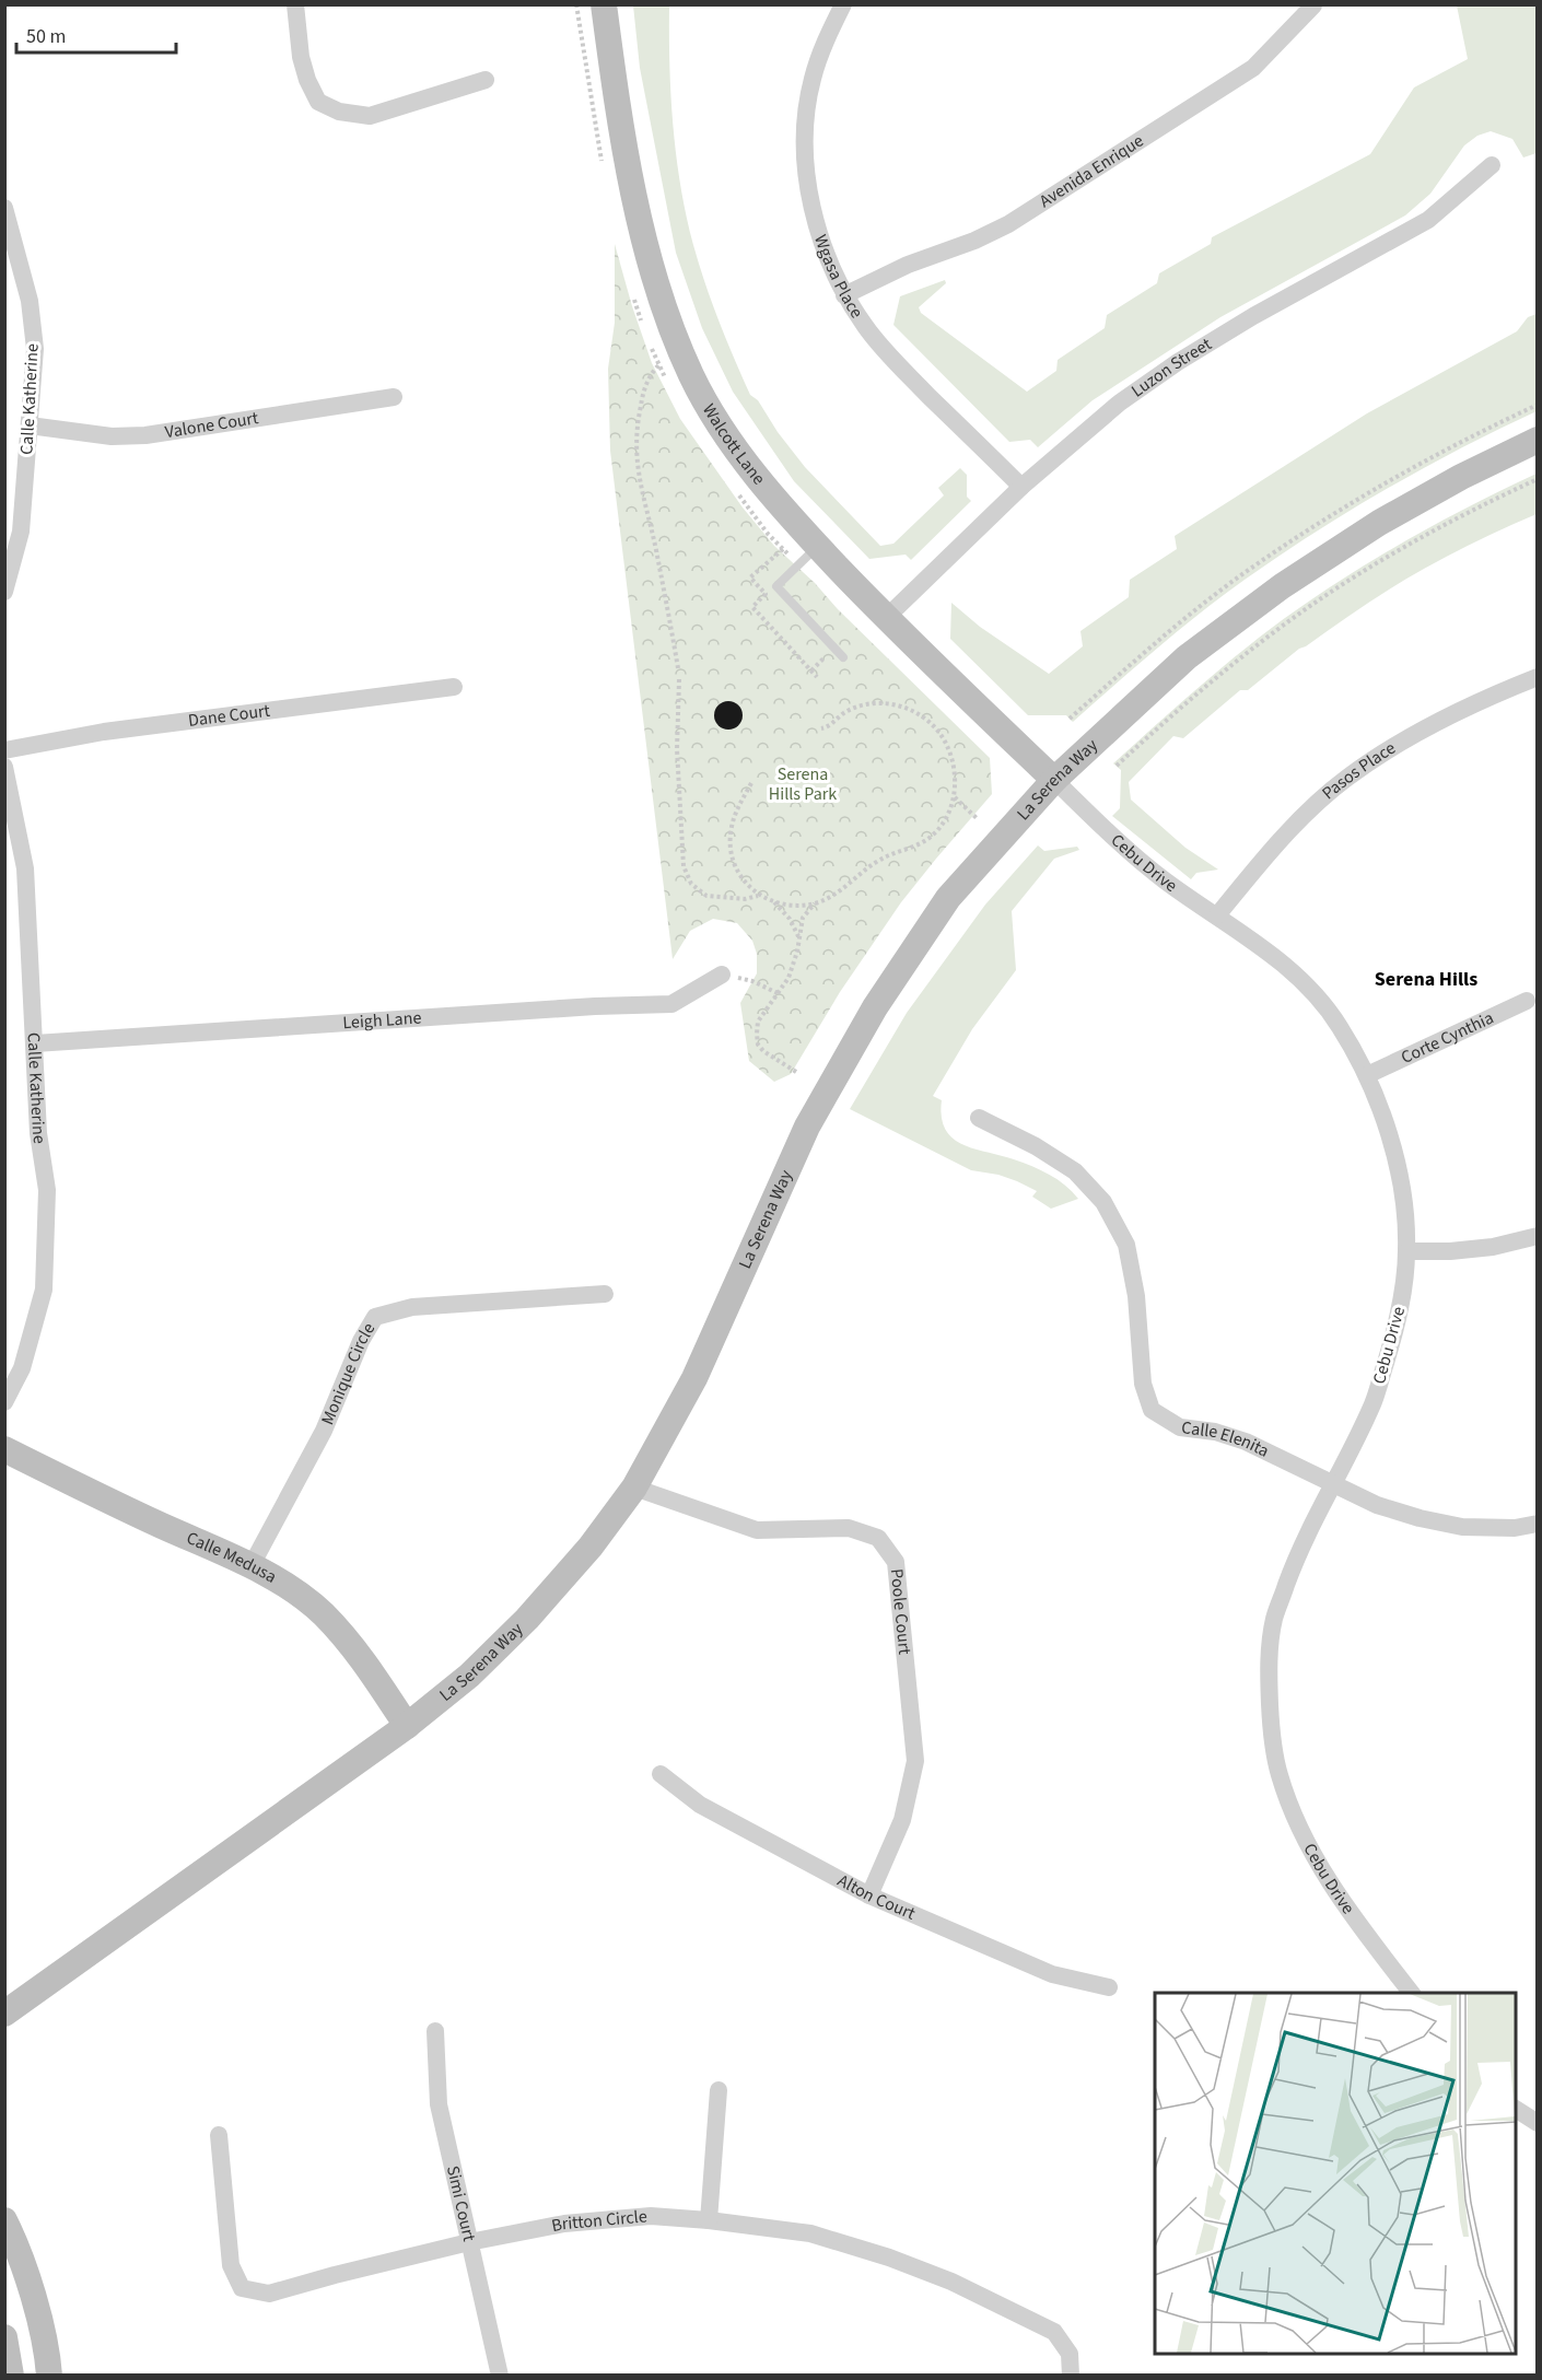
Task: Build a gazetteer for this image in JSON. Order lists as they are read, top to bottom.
{
  "streets": {
    "main road": ["Walcott Lane", "La Serena Way", "Calle Medusa"],
    "street": [
      "Avenida Enrique",
      "Wgasa Place",
      "Luzon Street",
      "Calle Katherine",
      "Valone Court",
      "Dane Court",
      "Pasos Place",
      "Cebu Drive",
      "Leigh Lane",
      "Corte Cynthia",
      "Monique Circle",
      "Calle Elenita",
      "Poole Court",
      "Alton Court",
      "Simi Court",
      "Britton Circle"
    ]
  },
  "crossings": [
    ["Avenida Enrique", "Wgasa Place"],
    ["Wgasa Place", "Luzon Street"],
    ["Luzon Street", "Walcott Lane"],
    ["Calle Katherine", "Valone Court"],
    ["Calle Katherine", "Leigh Lane"],
    ["Walcott Lane", "La Serena Way"],
    ["Walcott Lane", "Cebu Drive"],
    ["Pasos Place", "Cebu Drive"],
    ["La Serena Way", "Cebu Drive"],
    ["La Serena Way", "Calle Medusa"],
    ["La Serena Way", "Poole Court"],
    ["Cebu Drive", "Corte Cynthia"],
    ["Cebu Drive", "Calle Elenita"],
    ["Monique Circle", "Calle Medusa"],
    ["Poole Court", "Alton Court"],
    ["Simi Court", "Britton Circle"]
  ],
  "districts": ["Serena Hills"],
  "parks": ["Serena Hills Park"],
  "scale_bar": "50 m"
}
